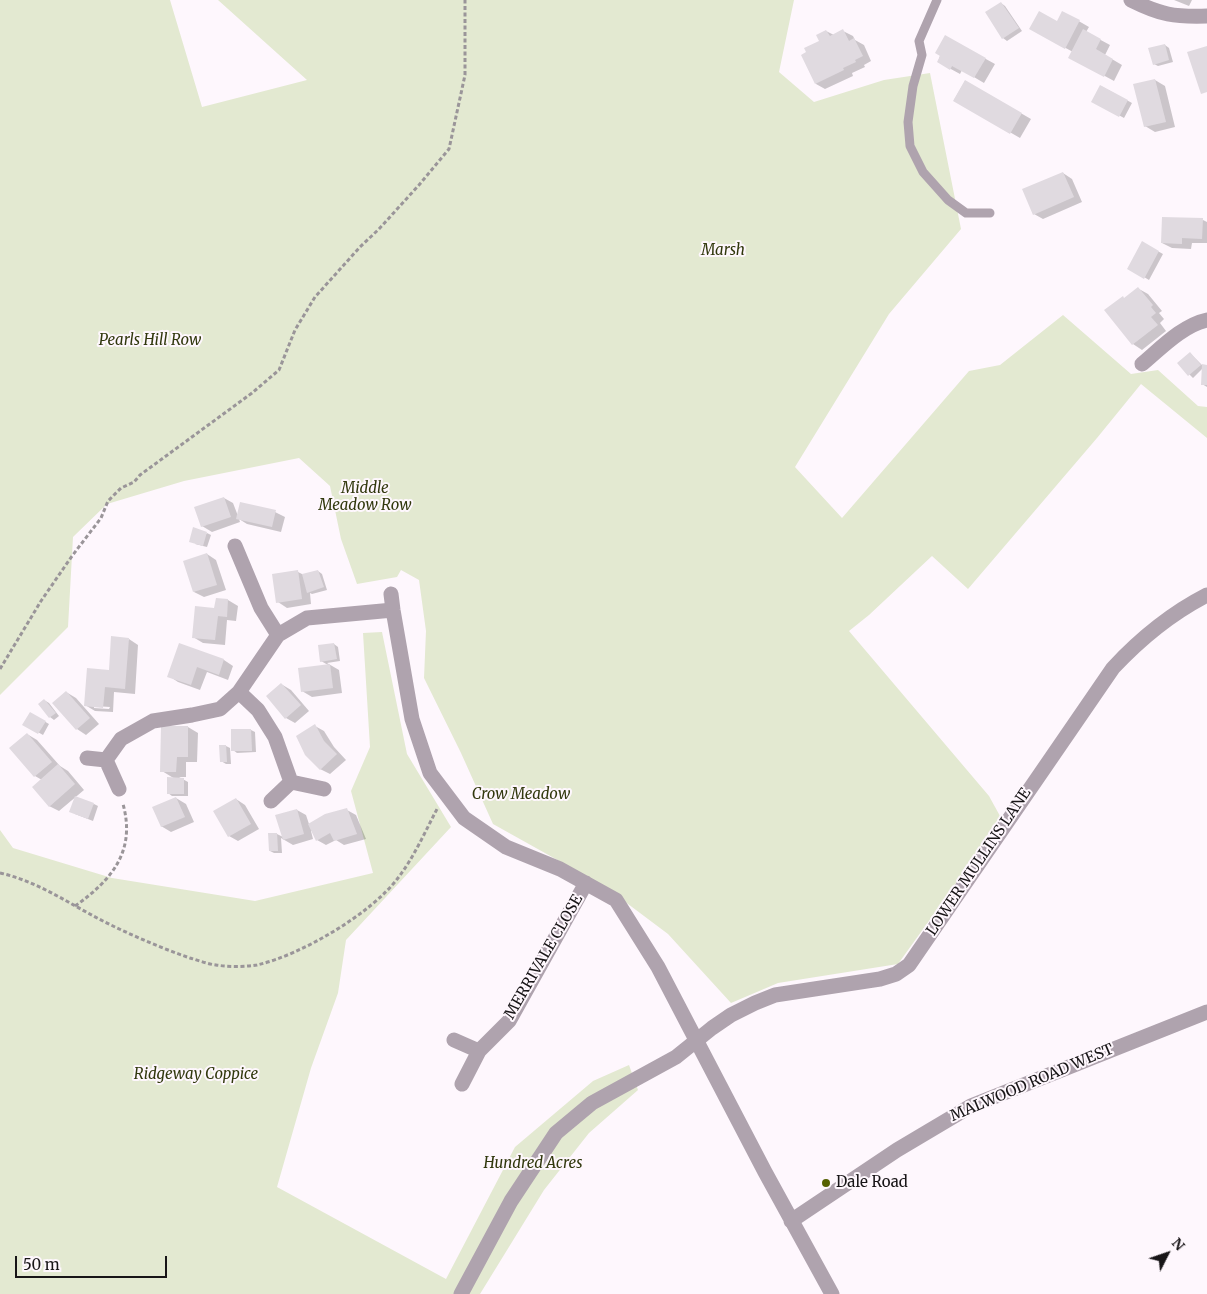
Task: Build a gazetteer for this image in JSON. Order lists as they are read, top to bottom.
{
  "streets": {
    "street": ["LOWER MULLINS LANE", "MERRIVALE CLOSE", "MALWOOD ROAD WEST"]
  },
  "parks": [
    "Marsh",
    "Pearls Hill Row",
    "Middle Meadow Row",
    "Crow Meadow",
    "Ridgeway Coppice",
    "Hundred Acres"
  ],
  "places": ["Dale Road"],
  "scale_bar": "50 m",
  "north": "top right"
}
